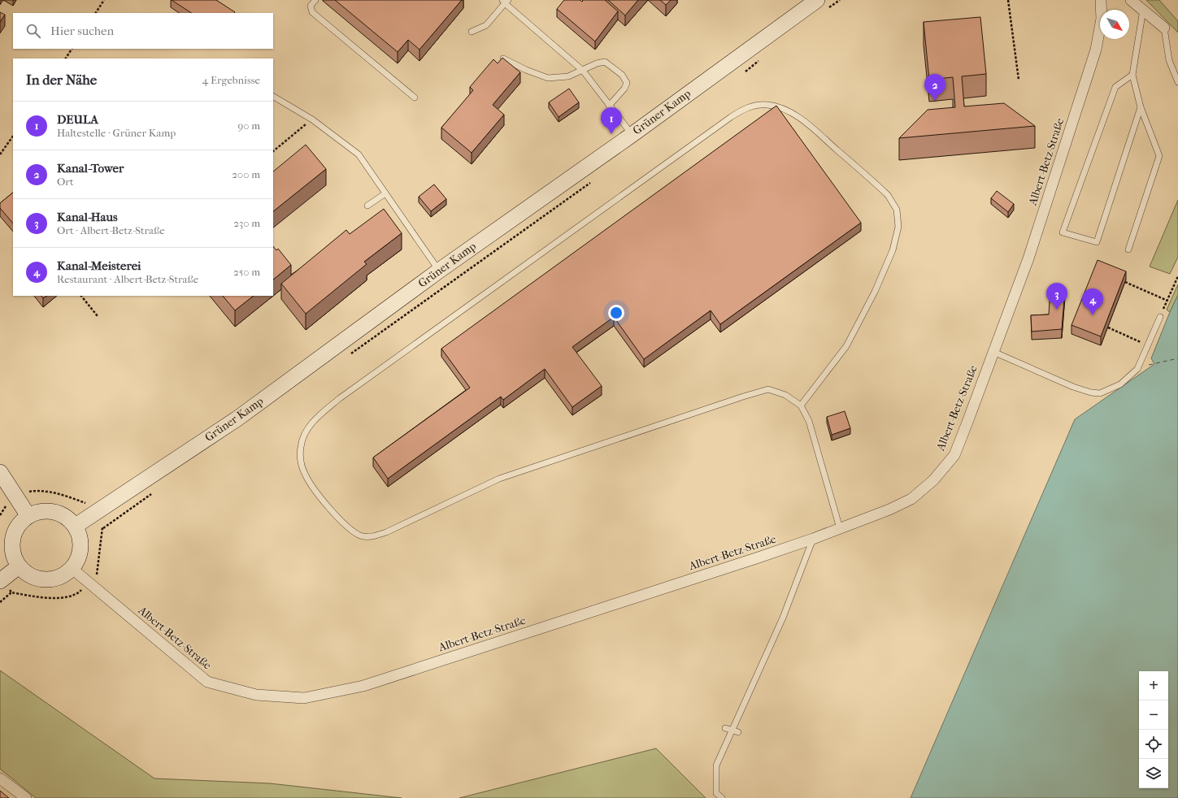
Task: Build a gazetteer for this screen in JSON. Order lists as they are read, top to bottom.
{
  "streets": {
    "street": ["Grüner Kamp", "Albert-Betz-Straße"]
  },
  "crossings": [
    ["Grüner Kamp", "Albert-Betz-Straße"]
  ],
  "north": "bottom right",
  "page": {
    "search": "Hier suchen",
    "heading": ["In der Nähe", "4 Ergebnisse"],
    "pins": [
      "2",
      "1",
      "3",
      "4"
    ],
    "list": [
      {
        "mark": "1",
        "name": "DEULA",
        "note": "Haltestelle · Grüner Kamp",
        "value": "90 m"
      },
      {
        "mark": "2",
        "name": "Kanal-Tower",
        "note": "Ort",
        "value": "200 m"
      },
      {
        "mark": "3",
        "name": "Kanal-Haus",
        "note": "Ort · Albert-Betz-Straße",
        "value": "230 m"
      },
      {
        "mark": "4",
        "name": "Kanal-Meisterei",
        "note": "Restaurant · Albert-Betz-Straße",
        "value": "250 m"
      }
    ],
    "map_buttons": ["+", "−"]
  }
}
